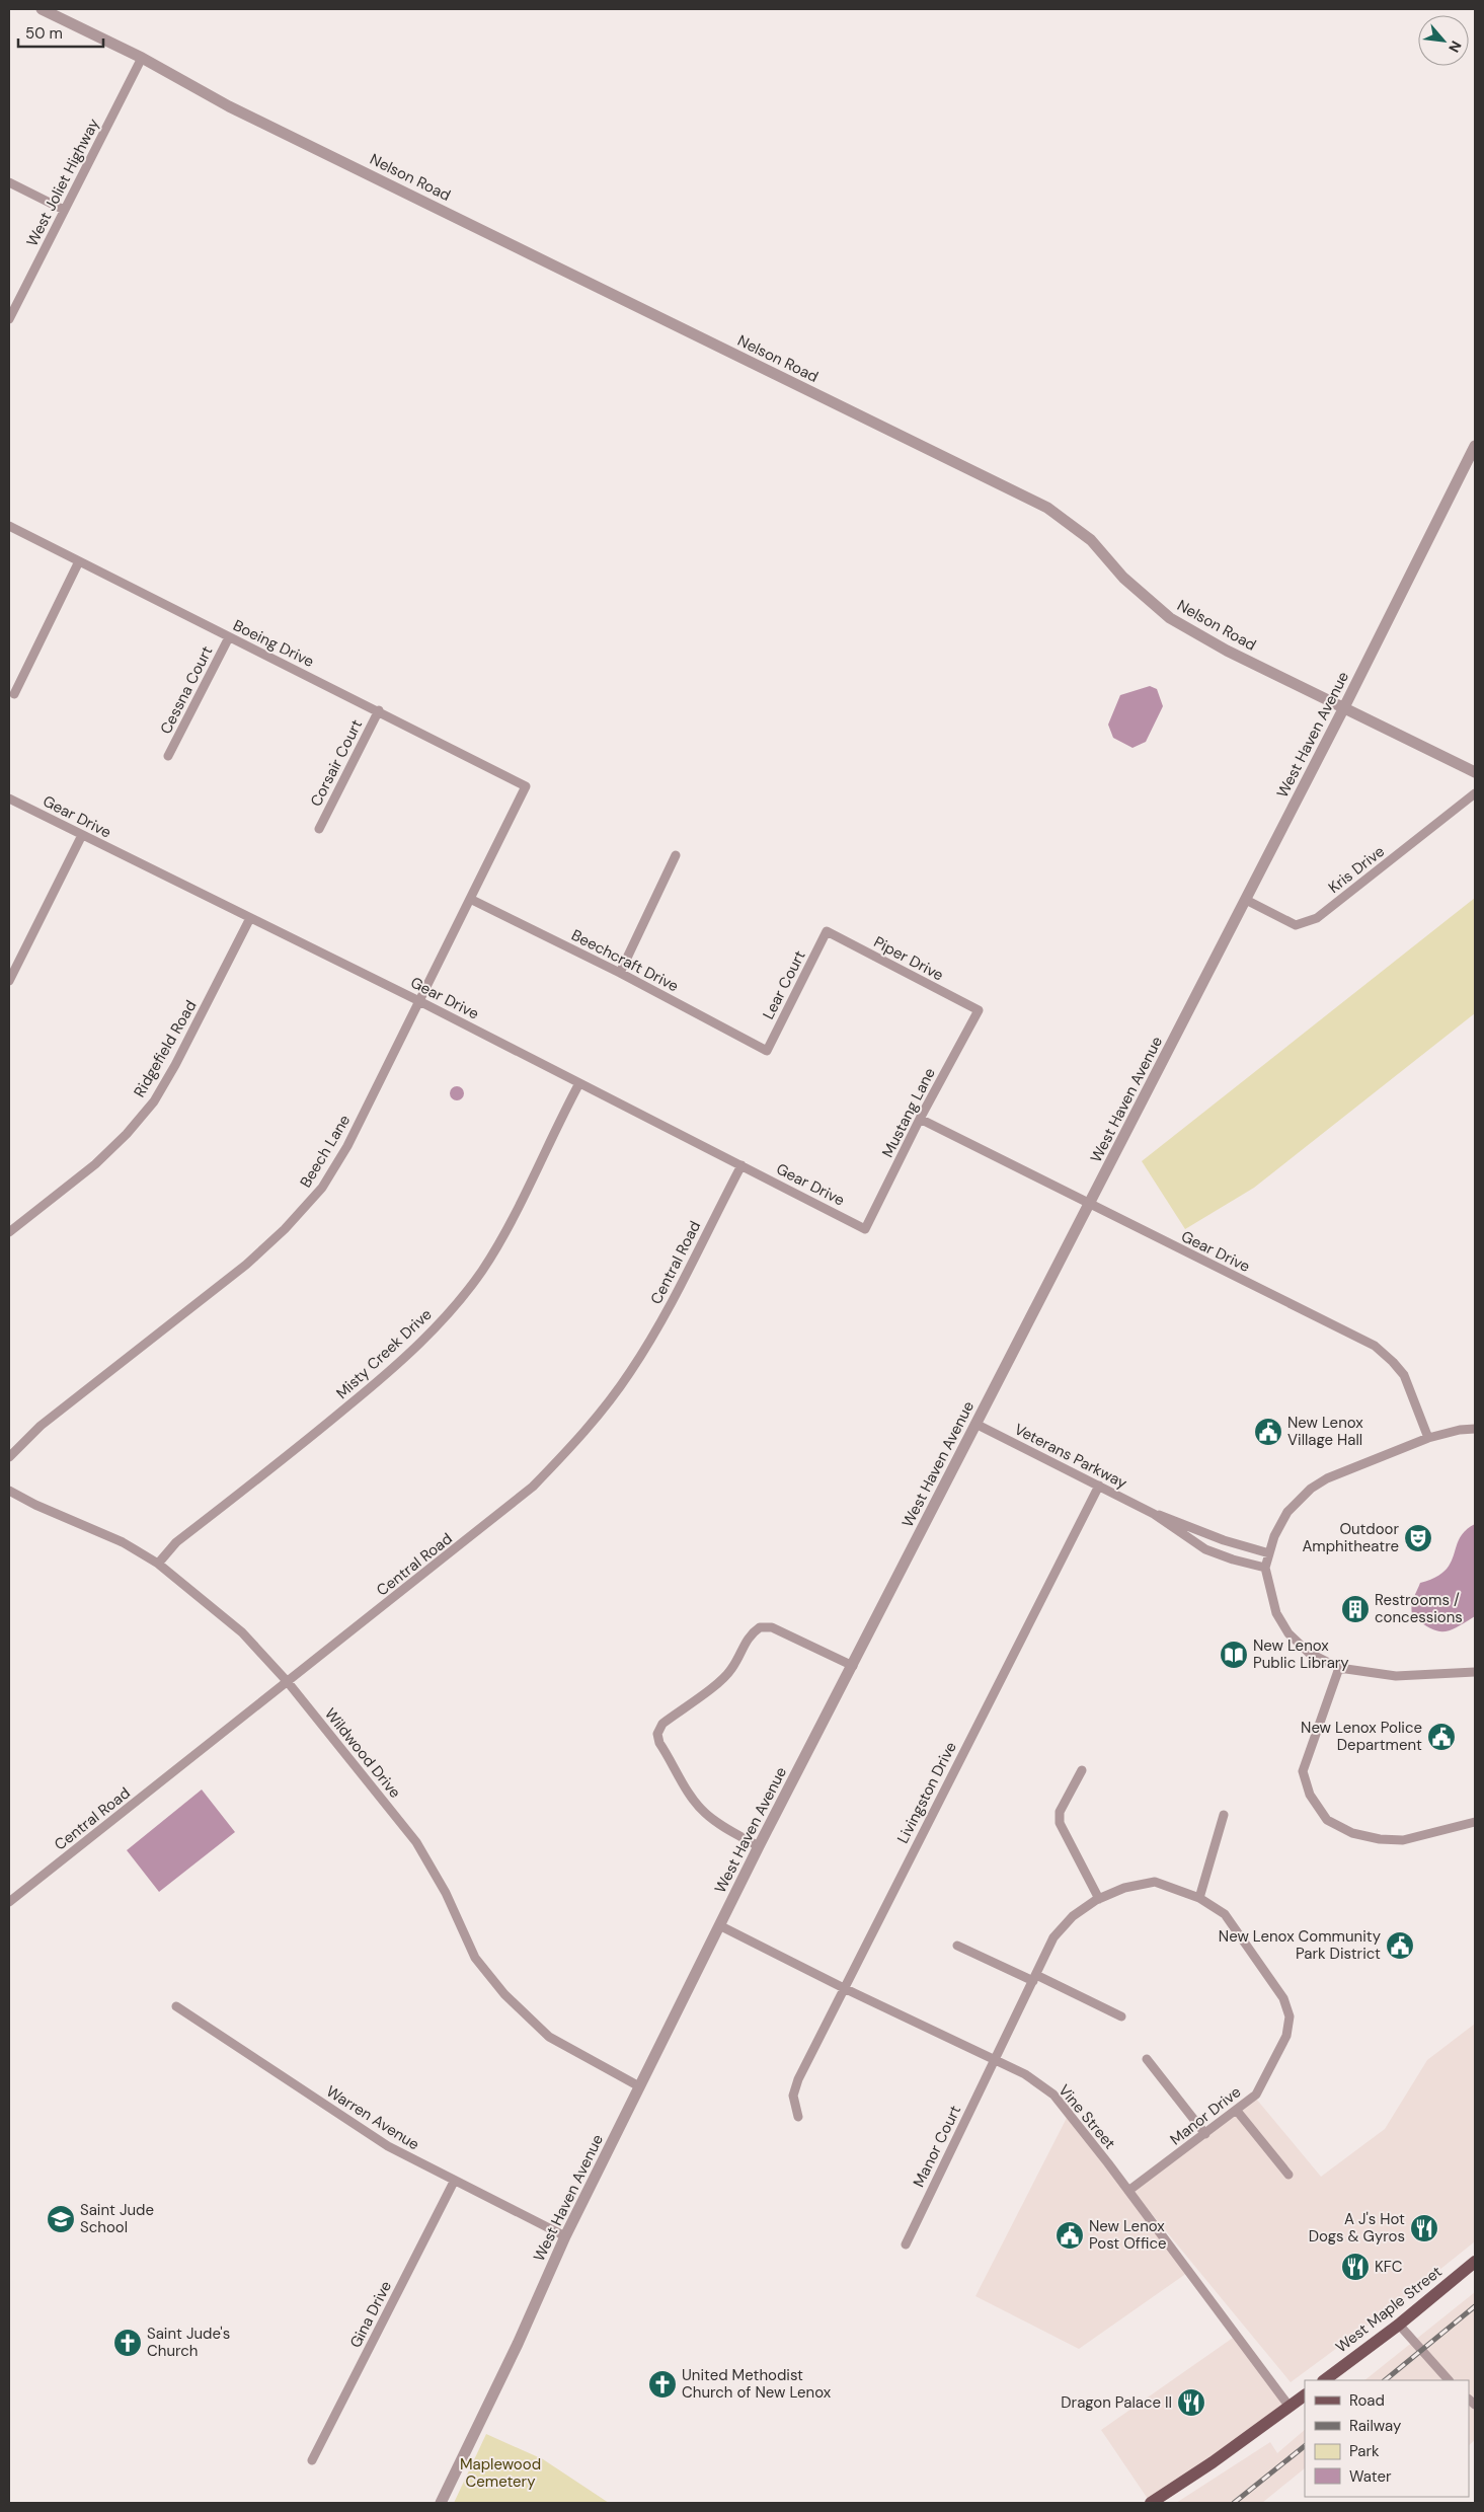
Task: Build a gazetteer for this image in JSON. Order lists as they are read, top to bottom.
{
  "streets": {
    "main road": ["West Maple Street"],
    "street": [
      "Nelson Road",
      "West Joliet Highway",
      "Boeing Drive",
      "Cessna Court",
      "West Haven Avenue",
      "Corsair Court",
      "Gear Drive",
      "Kris Drive",
      "Piper Drive",
      "Beechcraft Drive",
      "Lear Court",
      "Ridgefield Road",
      "Mustang Lane",
      "Beech Lane",
      "Central Road",
      "Misty Creek Drive",
      "Veterans Parkway",
      "Wildwood Drive",
      "Livingston Drive",
      "Manor Drive",
      "Vine Street",
      "Warren Avenue",
      "Manor Court",
      "Gina Drive"
    ]
  },
  "crossings": [
    ["Nelson Road", "West Joliet Highway"],
    ["Nelson Road", "West Haven Avenue"],
    ["Boeing Drive", "Cessna Court"],
    ["Boeing Drive", "Corsair Court"],
    ["Boeing Drive", "Beech Lane"],
    ["West Haven Avenue", "Gear Drive"],
    ["West Haven Avenue", "Kris Drive"],
    ["West Haven Avenue", "Veterans Parkway"],
    ["West Haven Avenue", "Wildwood Drive"],
    ["West Haven Avenue", "Vine Street"],
    ["West Haven Avenue", "Warren Avenue"],
    ["Gear Drive", "Ridgefield Road"],
    ["Gear Drive", "Mustang Lane"],
    ["Gear Drive", "Beech Lane"],
    ["Gear Drive", "Central Road"],
    ["Gear Drive", "Misty Creek Drive"],
    ["Piper Drive", "Lear Court"],
    ["Piper Drive", "Mustang Lane"],
    ["Beechcraft Drive", "Lear Court"],
    ["Beechcraft Drive", "Beech Lane"],
    ["Central Road", "Wildwood Drive"],
    ["Misty Creek Drive", "Wildwood Drive"],
    ["Veterans Parkway", "Livingston Drive"],
    ["Livingston Drive", "Vine Street"],
    ["Manor Drive", "Vine Street"],
    ["Manor Drive", "Manor Court"],
    ["Vine Street", "Manor Court"],
    ["Warren Avenue", "Gina Drive"]
  ],
  "parks": ["Maplewood Cemetery"],
  "places": {
    "public building": [
      "New Lenox Village Hall",
      "New Lenox Police Department",
      "New Lenox Community Park District",
      "New Lenox Post Office"
    ],
    "theatre": ["Outdoor Amphitheatre"],
    "building": ["Restrooms / concessions"],
    "library": ["New Lenox Public Library"],
    "school or university": ["Saint Jude School"],
    "restaurant": ["A J's Hot Dogs & Gyros", "KFC", "Dragon Palace II"],
    "church": ["Saint Jude's Church", "United Methodist Church of New Lenox"]
  },
  "legend": [
    "Road",
    "Railway",
    "Park",
    "Water"
  ],
  "scale_bar": "50 m",
  "north": "bottom right"
}
